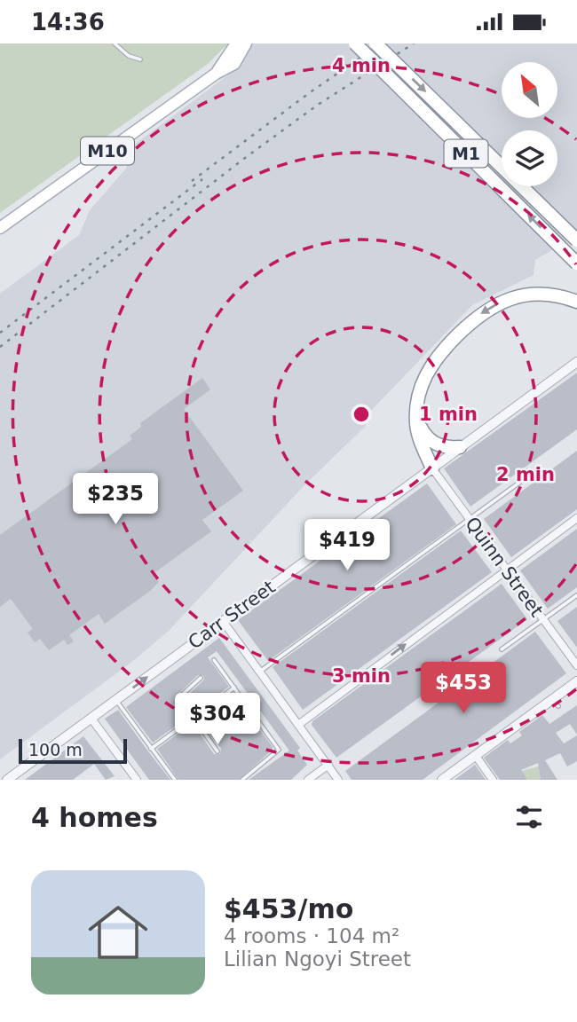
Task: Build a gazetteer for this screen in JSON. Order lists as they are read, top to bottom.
{
  "streets": {
    "highway": ["M1"],
    "main road": ["M10"],
    "street": ["Quinn Street", "Carr Street"]
  },
  "crossings": [
    ["Quinn Street", "Carr Street"]
  ],
  "scale_bar": "100 m",
  "north": "top left",
  "page": {
    "status": "14:36",
    "price": [
      "$235",
      "$419",
      "$453",
      "$304"
    ],
    "scale": "100 m",
    "heading": "4 homes",
    "list": [
      {
        "name": "$453/mo",
        "note": "4 rooms · 104 m² · Lilian Ngoyi Street"
      }
    ]
  },
  "rings": [
    "4 min",
    "1 min",
    "2 min",
    "3 min"
  ]
}
